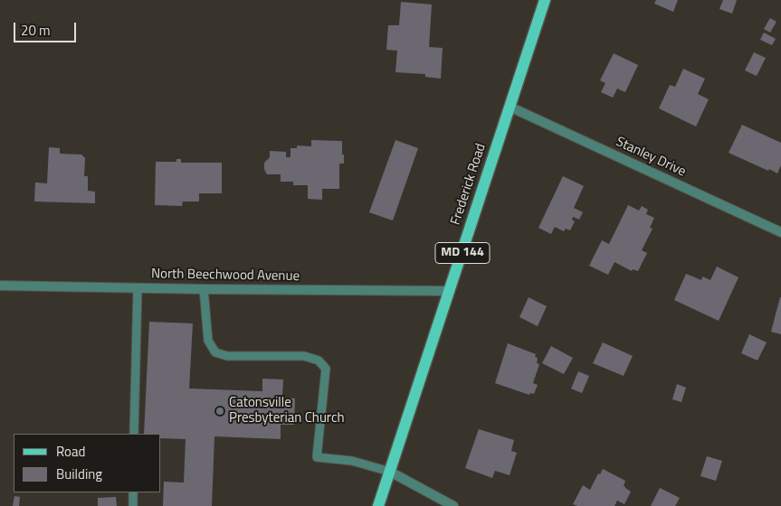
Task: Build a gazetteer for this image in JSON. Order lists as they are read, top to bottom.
{
  "streets": {
    "main road": ["Frederick Road", "MD 144"],
    "street": ["Stanley Drive", "North Beechwood Avenue"]
  },
  "crossings": [
    ["Stanley Drive", "Frederick Road"],
    ["Frederick Road", "North Beechwood Avenue"]
  ],
  "places": ["Catonsville Presbyterian Church"],
  "legend": ["Road", "Building"],
  "scale_bar": "20 m"
}
